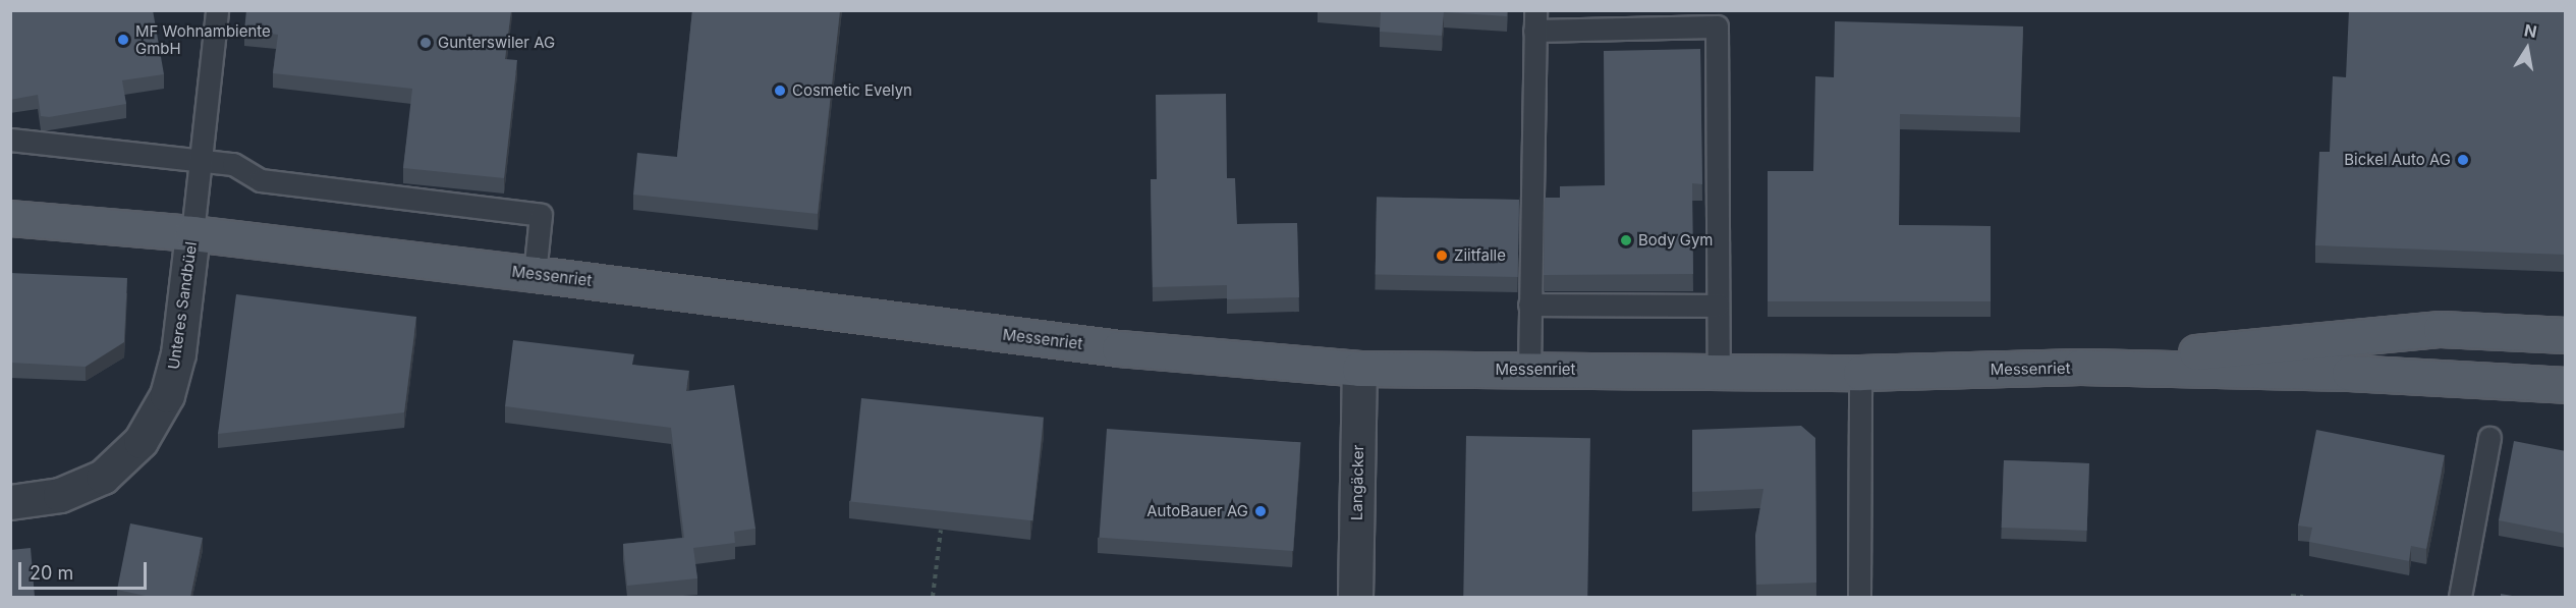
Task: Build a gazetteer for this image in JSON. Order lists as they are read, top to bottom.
{
  "streets": {
    "main road": ["Messenriet"],
    "street": ["Unteres Sandbüel", "Langäcker"]
  },
  "crossings": [
    ["Messenriet", "Unteres Sandbüel"],
    ["Messenriet", "Langäcker"]
  ],
  "places": [
    "MF Wohnambiente GmbH",
    "Gunterswiler AG",
    "Cosmetic Evelyn",
    "Bickel Auto AG",
    "Body Gym",
    "Ziitfalle",
    "AutoBauer AG"
  ],
  "scale_bar": "20 m",
  "north": "top"
}
